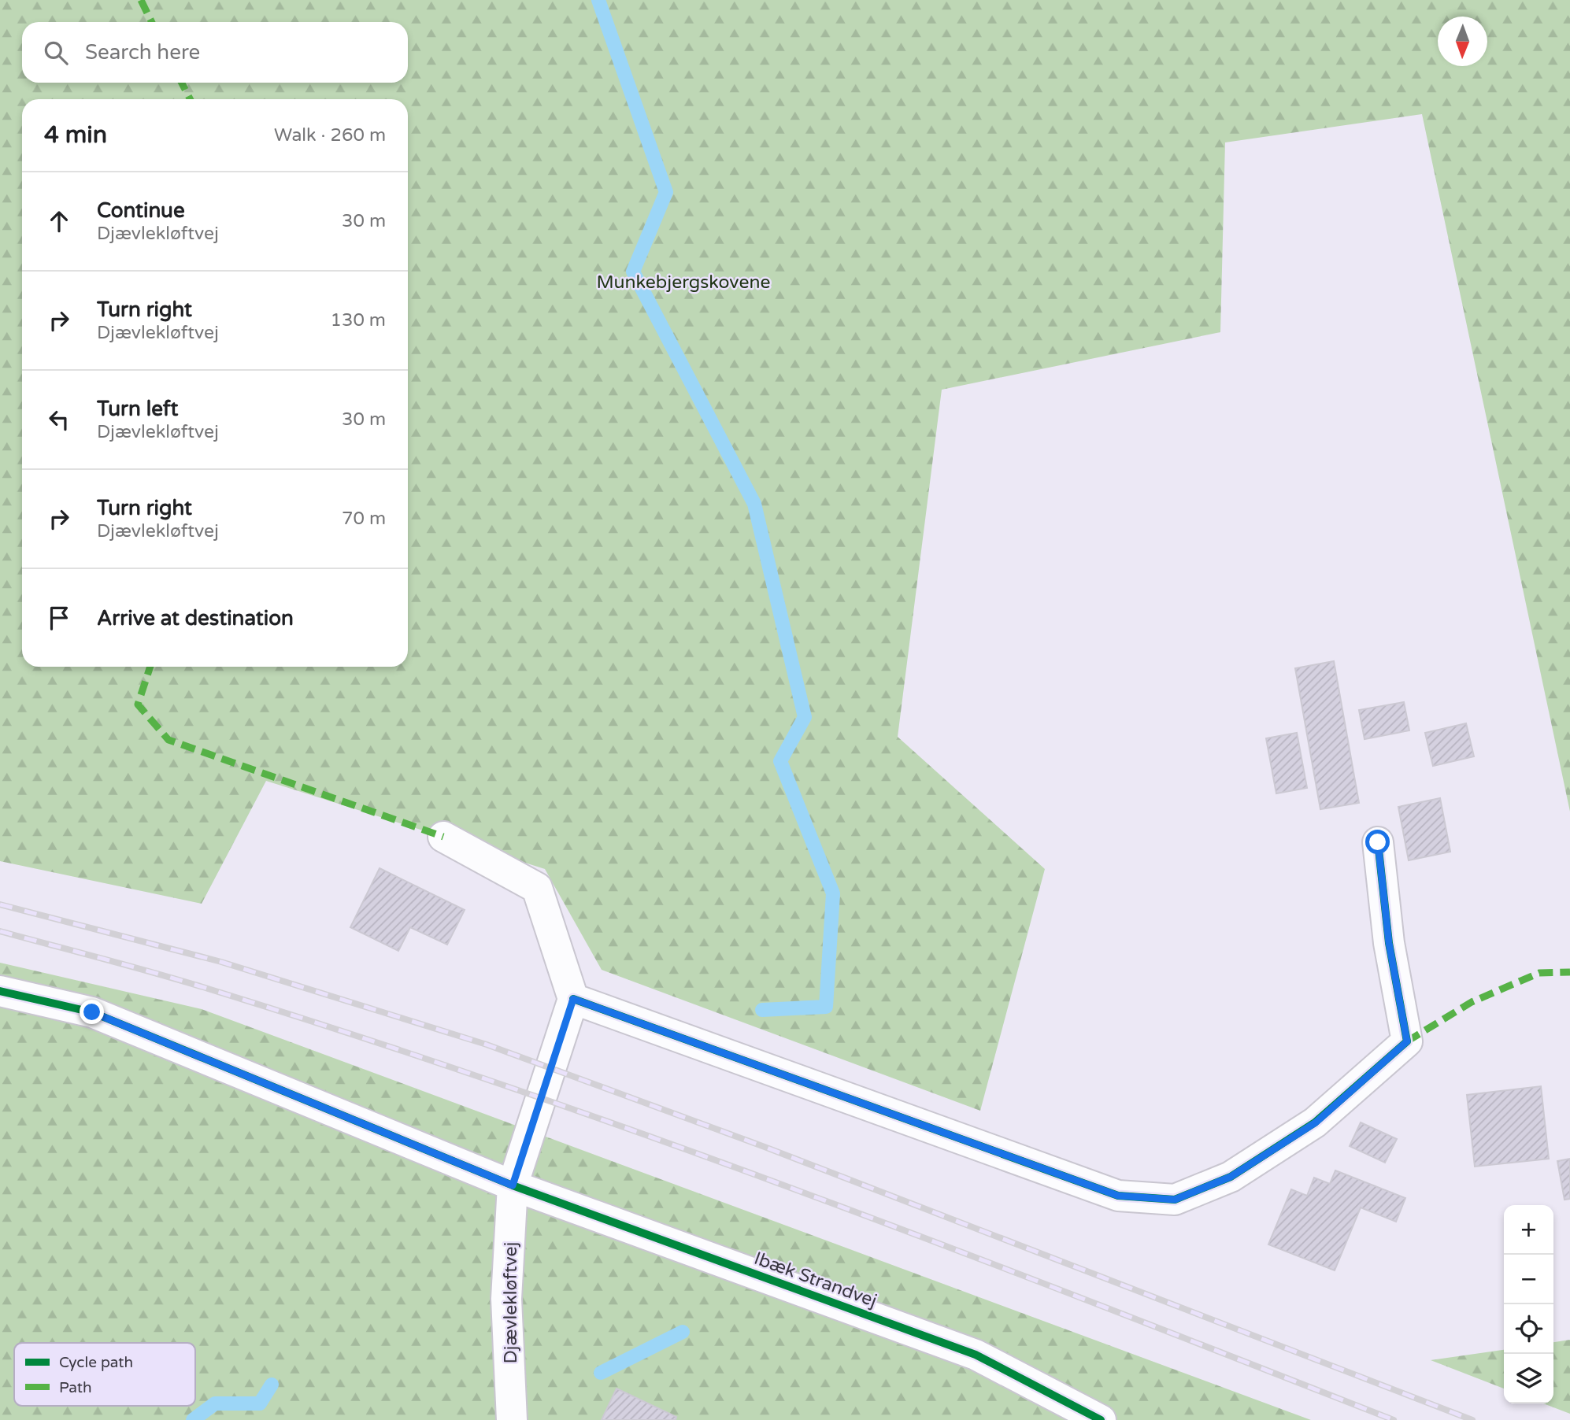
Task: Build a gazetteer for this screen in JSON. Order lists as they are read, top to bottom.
{
  "streets": {
    "street": ["Ibæk Strandvej", "Djævlekløftvej"]
  },
  "crossings": [
    ["Ibæk Strandvej", "Djævlekløftvej"]
  ],
  "parks": ["Munkebjergskovene"],
  "legend": ["Cycle path", "Path"],
  "north": "bottom",
  "page": {
    "search": "Search here",
    "heading": ["4 min", "Walk · 260 m"],
    "list": [
      ["Continue", "Djævlekløftvej", "30 m"],
      ["Turn right", "Djævlekløftvej", "130 m"],
      ["Turn left", "Djævlekløftvej", "30 m"],
      ["Turn right", "Djævlekløftvej", "70 m"],
      "Arrive at destination"
    ],
    "map_buttons": ["+", "−"]
  }
}
